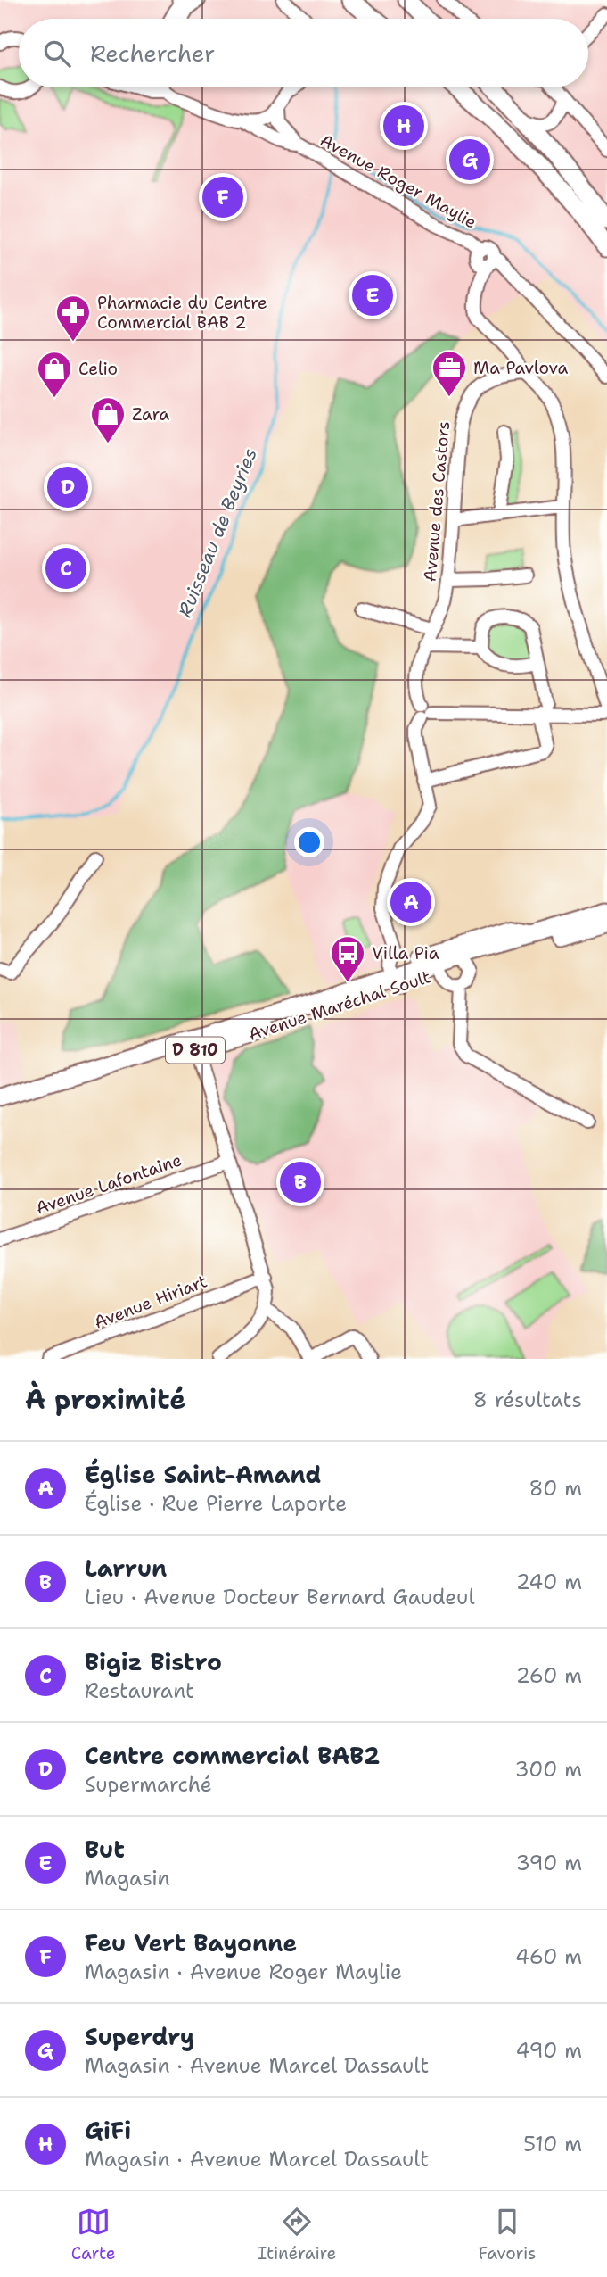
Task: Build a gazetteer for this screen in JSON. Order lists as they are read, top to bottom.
{
  "streets": {
    "main road": ["Avenue Maréchal Soult", "D 810"],
    "street": [
      "Avenue Roger Maylie",
      "Avenue des Castors",
      "Avenue Lafontaine",
      "Avenue Hiriart"
    ]
  },
  "crossings": [
    ["Avenue Maréchal Soult", "D 810"]
  ],
  "water": ["Ruisseau de Beyries"],
  "places": {
    "pharmacy": ["Pharmacie du Centre Commercial BAB 2"],
    "office": ["Ma Pavlova"],
    "shop": ["Celio", "Zara"],
    "bus stop": ["Villa Pia"]
  },
  "page": {
    "search": "Rechercher",
    "pins": [
      "H",
      "G",
      "F",
      "E",
      "D",
      "C",
      "A",
      "B"
    ],
    "heading": ["À proximité", "8 résultats"],
    "list": [
      {
        "mark": "A",
        "name": "Église Saint-Amand",
        "note": "Église · Rue Pierre Laporte",
        "value": "80 m"
      },
      {
        "mark": "B",
        "name": "Larrun",
        "note": "Lieu · Avenue Docteur Bernard Gaudeul",
        "value": "240 m"
      },
      {
        "mark": "C",
        "name": "Bigiz Bistro",
        "note": "Restaurant",
        "value": "260 m"
      },
      {
        "mark": "D",
        "name": "Centre commercial BAB2",
        "note": "Supermarché",
        "value": "300 m"
      },
      {
        "mark": "E",
        "name": "But",
        "note": "Magasin",
        "value": "390 m"
      },
      {
        "mark": "F",
        "name": "Feu Vert Bayonne",
        "note": "Magasin · Avenue Roger Maylie",
        "value": "460 m"
      },
      {
        "mark": "G",
        "name": "Superdry",
        "note": "Magasin · Avenue Marcel Dassault",
        "value": "490 m"
      },
      {
        "mark": "H",
        "name": "GiFi",
        "note": "Magasin · Avenue Marcel Dassault",
        "value": "510 m"
      }
    ],
    "nav": ["Carte", "Itinéraire", "Favoris"]
  }
}
